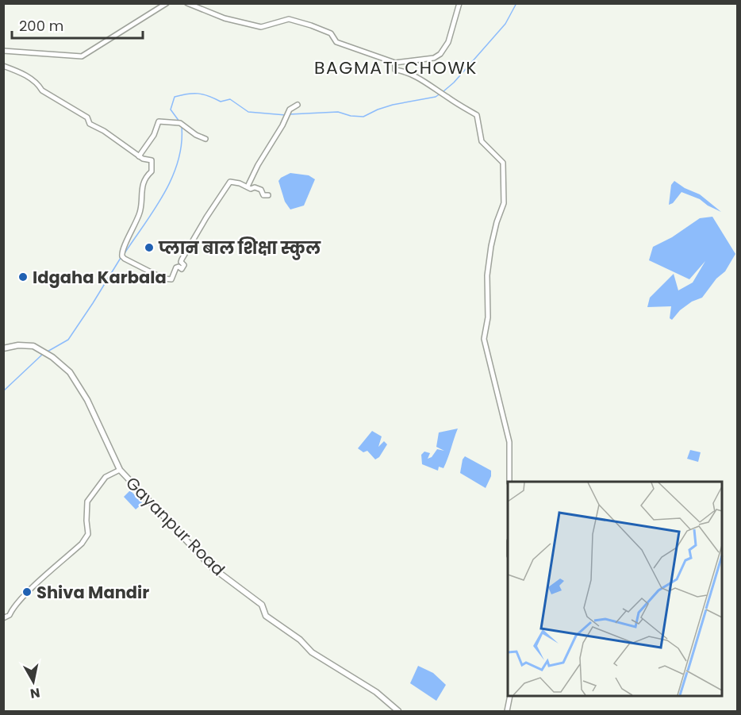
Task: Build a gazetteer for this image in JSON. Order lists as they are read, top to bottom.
{
  "streets": {
    "street": ["Gayanpur Road"]
  },
  "districts": ["BAGMATI CHOWK"],
  "places": ["प्लान बाल शिक्षा स्कुल", "Idgaha Karbala", "Shiva Mandir"],
  "scale_bar": "200 m",
  "north": "bottom"
}
